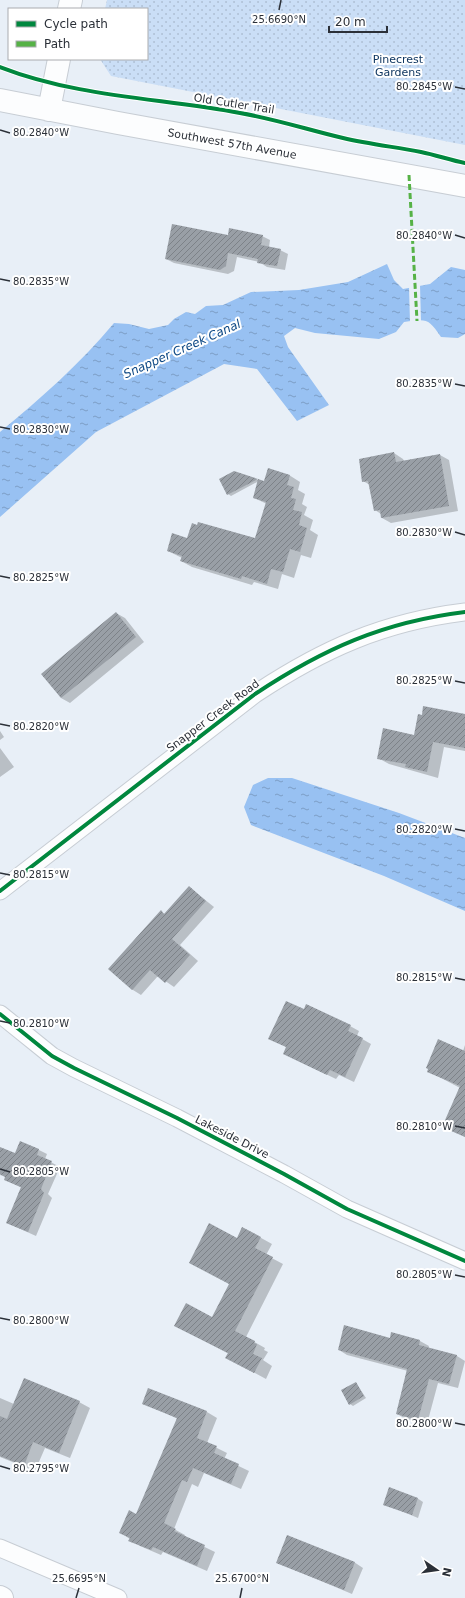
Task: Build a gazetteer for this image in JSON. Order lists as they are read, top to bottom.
{
  "streets": {
    "main road": ["Southwest 57th Avenue"],
    "street": ["Snapper Creek Road", "Lakeside Drive"],
    "cycle path": ["Old Cutler Trail"]
  },
  "water": ["Snapper Creek Canal"],
  "parks": ["Pinecrest Gardens"],
  "legend": ["Cycle path", "Path"],
  "scale_bar": "20 m",
  "north": "right",
  "coordinates": [
    "25.6690°N",
    "80.2845°W",
    "80.2840°W",
    "80.2835°W",
    "80.2830°W",
    "80.2825°W",
    "80.2820°W",
    "80.2815°W",
    "80.2810°W",
    "80.2805°W",
    "80.2800°W",
    "80.2795°W",
    "25.6695°N",
    "25.6700°N"
  ]
}
